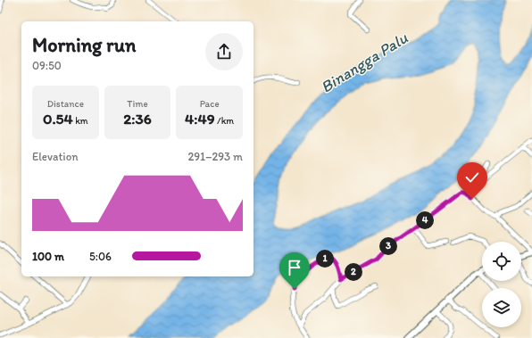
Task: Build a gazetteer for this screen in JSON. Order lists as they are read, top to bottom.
{
  "water": ["Binangga Palu"],
  "page": {
    "heading": ["Morning run", "09:50"],
    "stats": [
      ["Distance", "0.54 km"],
      ["Time", "2:36"],
      ["Pace", "4:49 /km"]
    ],
    "chart": ["Elevation", "291–293 m"],
    "pins": [
      "4",
      "3",
      "1",
      "2"
    ],
    "list": [
      {
        "name": "100 m",
        "note": "5:06"
      }
    ]
  }
}
